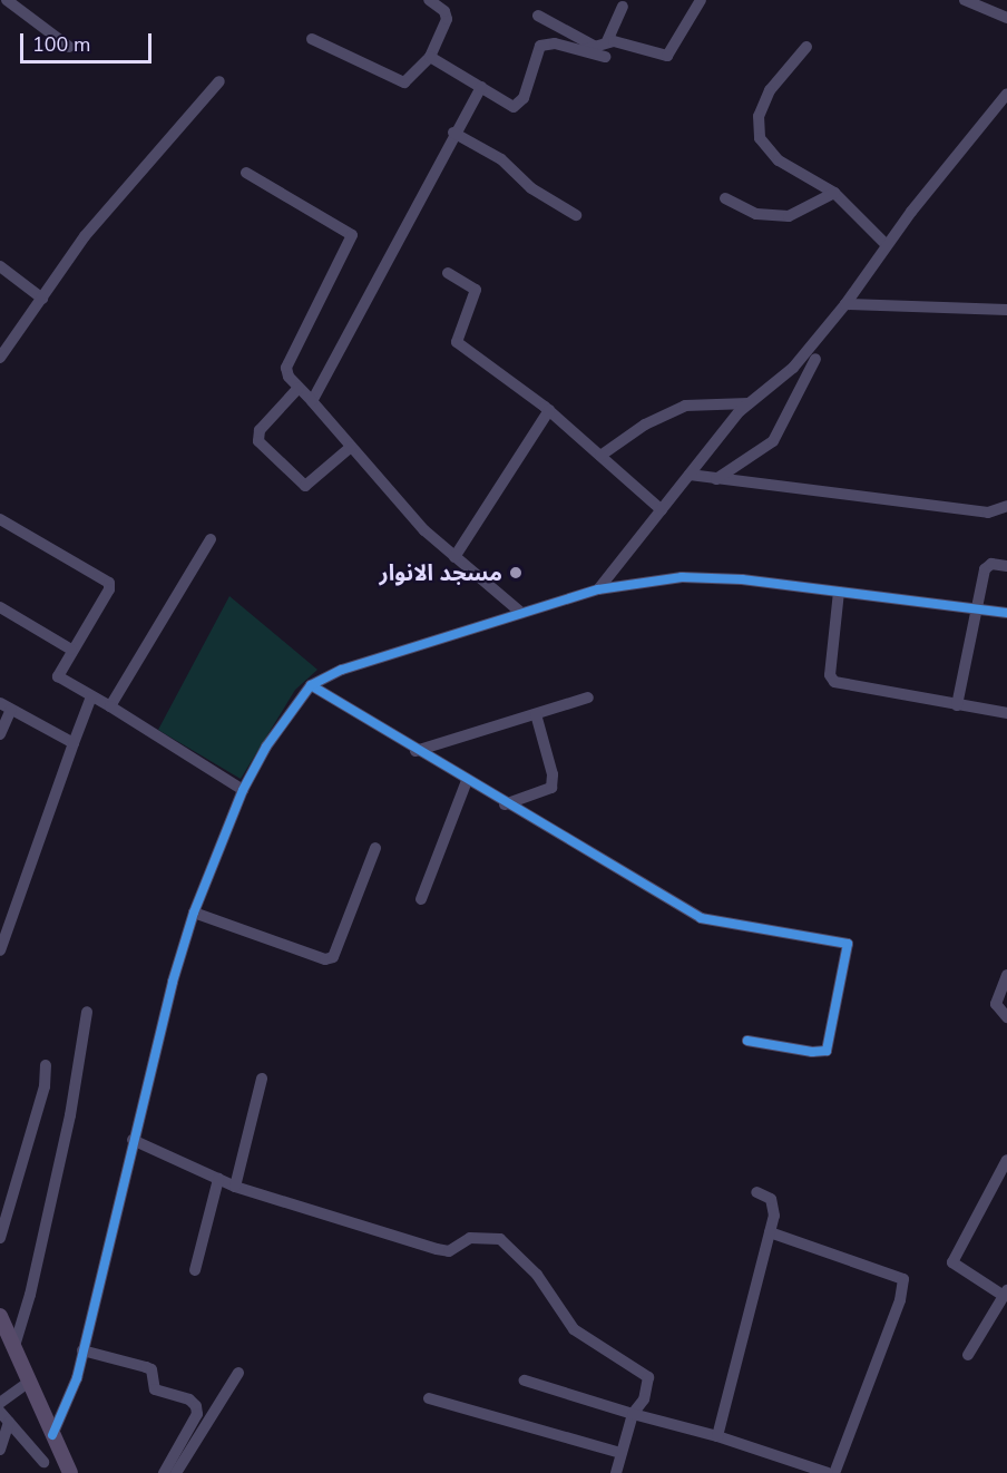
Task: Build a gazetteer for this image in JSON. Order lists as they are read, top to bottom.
{
  "places": ["مسجد الانوار"],
  "scale_bar": "100 m"
}
